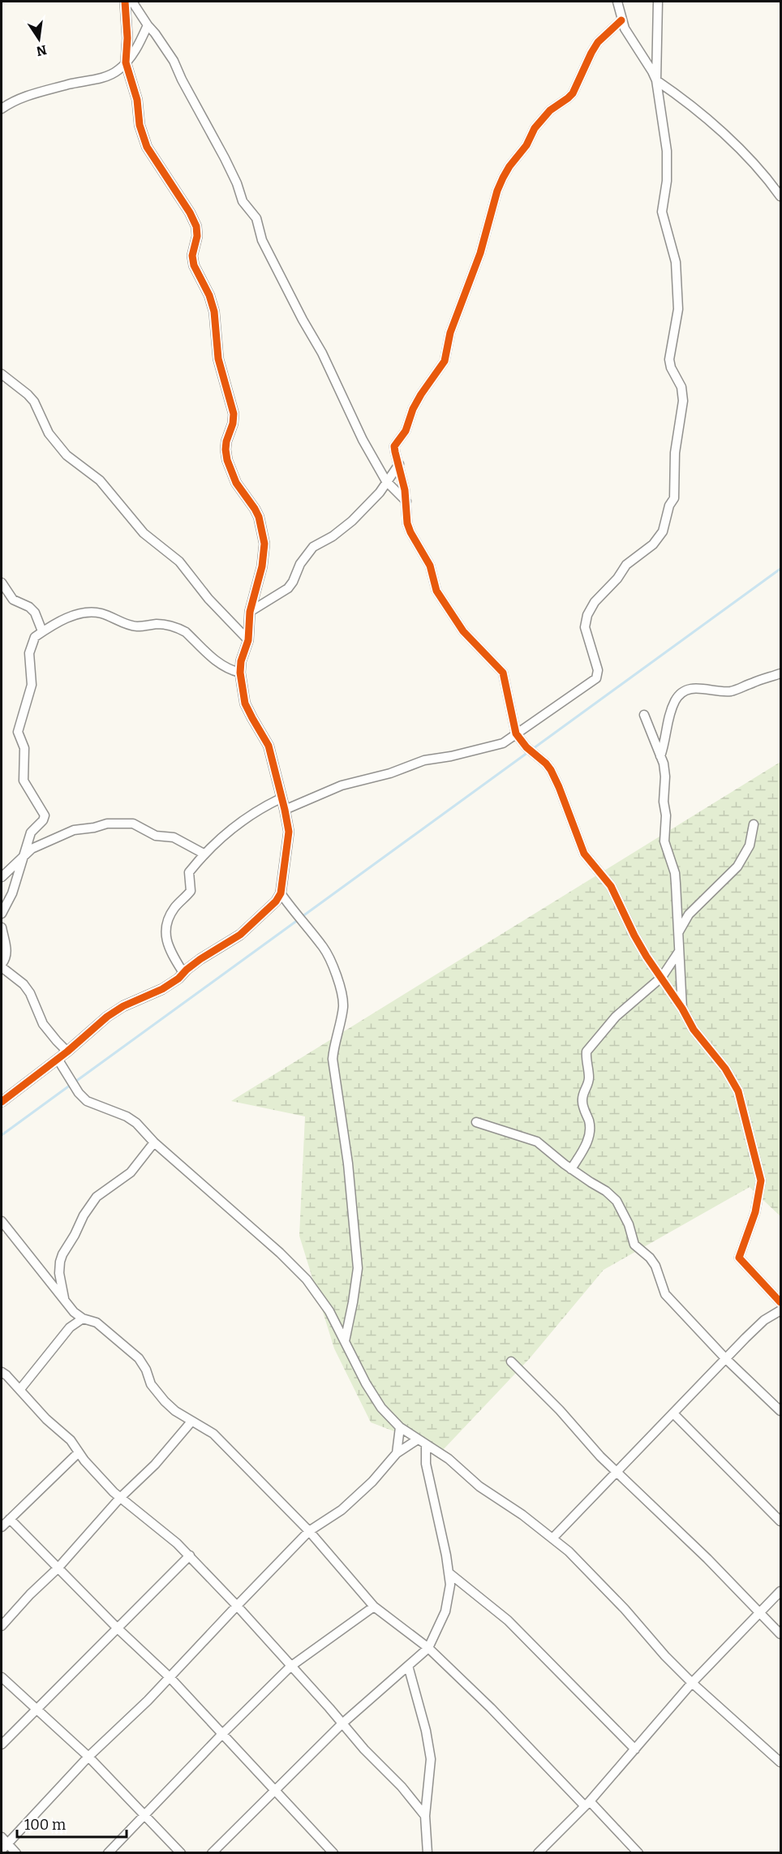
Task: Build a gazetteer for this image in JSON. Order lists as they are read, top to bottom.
{
  "scale_bar": "100 m",
  "north": "bottom"
}
